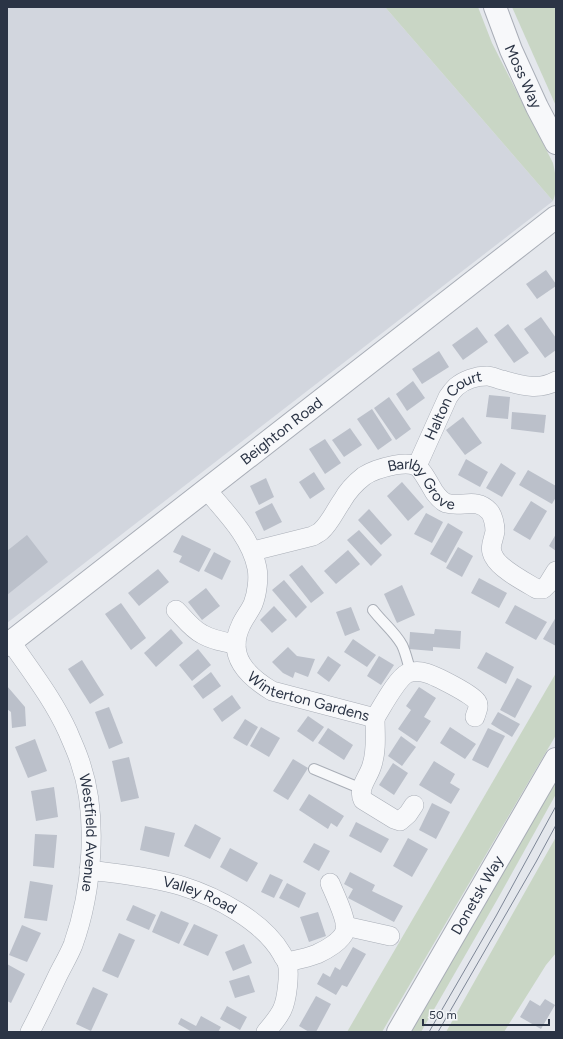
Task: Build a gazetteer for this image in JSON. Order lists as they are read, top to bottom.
{
  "streets": {
    "street": [
      "Moss Way",
      "Halton Court",
      "Beighton Road",
      "Barlby Grove",
      "Winterton Gardens",
      "Westfield Avenue",
      "Donetsk Way",
      "Valley Road"
    ]
  },
  "crossings": [
    ["Halton Court", "Barlby Grove"],
    ["Beighton Road", "Westfield Avenue"],
    ["Westfield Avenue", "Valley Road"]
  ],
  "scale_bar": "50 m"
}
